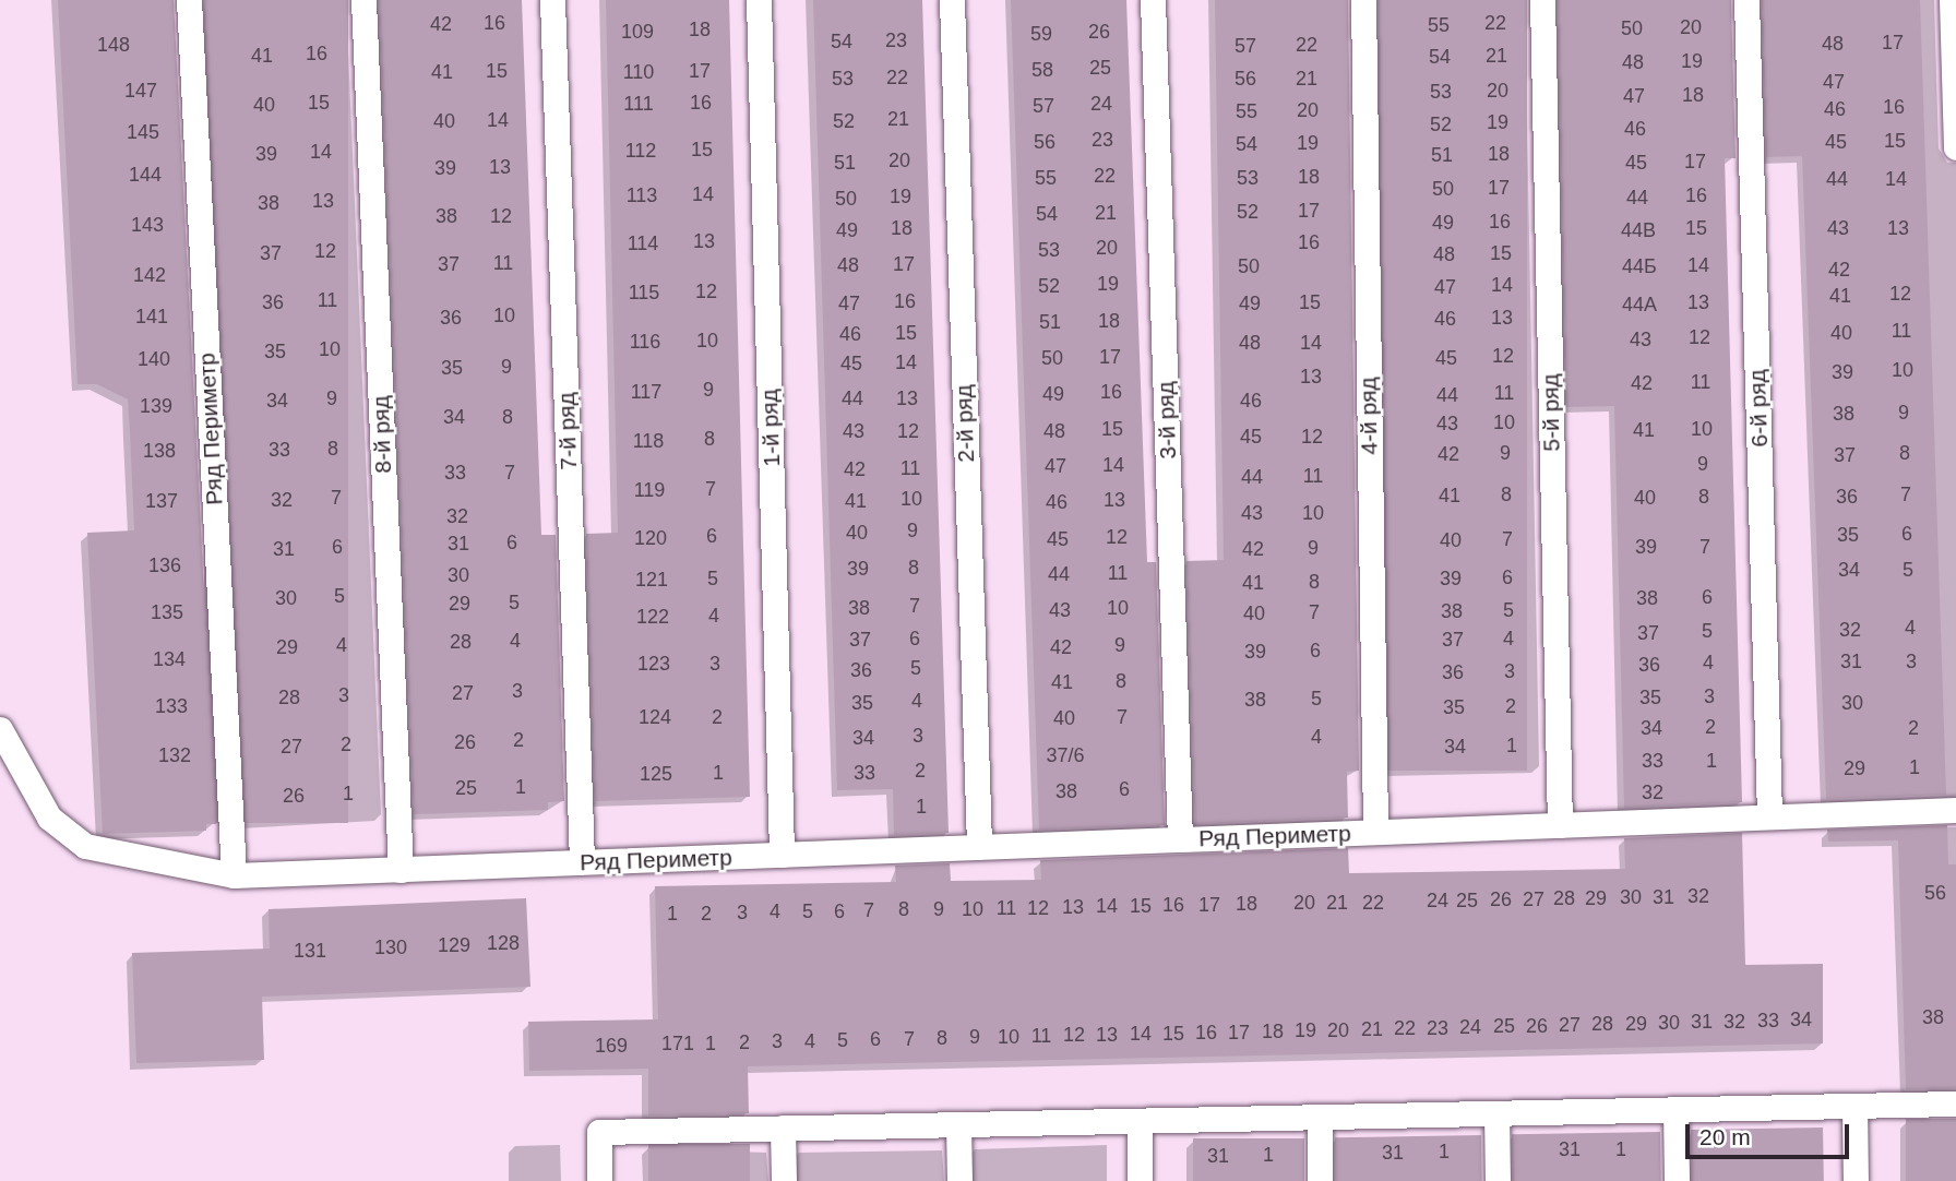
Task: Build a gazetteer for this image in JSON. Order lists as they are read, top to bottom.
{
  "streets": {
    "lane": [
      "6-й ряд",
      "5-й ряд",
      "4-й ряд",
      "3-й ряд",
      "2-й ряд",
      "1-й ряд",
      "Ряд Периметр",
      "7-й ряд",
      "8-й ряд"
    ]
  },
  "crossings": [
    ["6-й ряд", "Ряд Периметр"],
    ["5-й ряд", "Ряд Периметр"],
    ["4-й ряд", "Ряд Периметр"],
    ["3-й ряд", "Ряд Периметр"],
    ["2-й ряд", "Ряд Периметр"],
    ["1-й ряд", "Ряд Периметр"],
    ["Ряд Периметр", "7-й ряд"],
    ["Ряд Периметр", "8-й ряд"]
  ],
  "house_numbers": [
    "16",
    "22",
    "42",
    "55",
    "20",
    "50",
    "18",
    "109",
    "26",
    "59",
    "23",
    "54",
    "17",
    "48",
    "148",
    "22",
    "57",
    "16",
    "41",
    "21",
    "54",
    "19",
    "48",
    "25",
    "58",
    "15",
    "17",
    "41",
    "110",
    "22",
    "53",
    "56",
    "21",
    "47",
    "147",
    "20",
    "53",
    "18",
    "47",
    "15",
    "16",
    "111",
    "24",
    "40",
    "57",
    "16",
    "46",
    "20",
    "55",
    "21",
    "14",
    "40",
    "52",
    "19",
    "52",
    "46",
    "145",
    "23",
    "15",
    "56",
    "45",
    "19",
    "54",
    "15",
    "112",
    "14",
    "39",
    "18",
    "51",
    "20",
    "17",
    "51",
    "45",
    "13",
    "39",
    "144",
    "22",
    "18",
    "55",
    "53",
    "44",
    "14",
    "17",
    "50",
    "14",
    "113",
    "16",
    "19",
    "44",
    "50",
    "13",
    "38",
    "17",
    "52",
    "21",
    "54",
    "38",
    "12",
    "16",
    "49",
    "143",
    "18",
    "15",
    "43",
    "13",
    "49",
    "44В",
    "13",
    "16",
    "114",
    "20",
    "53",
    "12",
    "37",
    "15",
    "48",
    "11",
    "37",
    "17",
    "48",
    "14",
    "50",
    "44Б",
    "42",
    "142",
    "19",
    "14",
    "52",
    "47",
    "12",
    "115",
    "12",
    "41",
    "11",
    "16",
    "36",
    "15",
    "13",
    "47",
    "49",
    "44А",
    "10",
    "141",
    "36",
    "13",
    "46",
    "18",
    "51",
    "11",
    "15",
    "40",
    "46",
    "12",
    "43",
    "10",
    "116",
    "48",
    "14",
    "10",
    "35",
    "12",
    "17",
    "50",
    "45",
    "140",
    "14",
    "45",
    "9",
    "35",
    "10",
    "39",
    "13",
    "11",
    "42",
    "9",
    "117",
    "16",
    "11",
    "49",
    "44",
    "9",
    "44",
    "13",
    "34",
    "46",
    "139",
    "9",
    "38",
    "34",
    "8",
    "10",
    "43",
    "15",
    "10",
    "41",
    "43",
    "12",
    "48",
    "45",
    "12",
    "8",
    "118",
    "8",
    "33",
    "138",
    "9",
    "8",
    "42",
    "37",
    "9",
    "14",
    "47",
    "11",
    "42",
    "33",
    "7",
    "11",
    "44",
    "7",
    "119",
    "8",
    "7",
    "41",
    "8",
    "36",
    "7",
    "40",
    "10",
    "32",
    "13",
    "137",
    "41",
    "46",
    "43",
    "10",
    "32",
    "9",
    "40",
    "6",
    "35",
    "6",
    "12",
    "120",
    "45",
    "7",
    "40",
    "6",
    "31",
    "6",
    "39",
    "7",
    "9",
    "31",
    "42",
    "136",
    "8",
    "39",
    "34",
    "5",
    "11",
    "44",
    "30",
    "6",
    "5",
    "39",
    "121",
    "8",
    "41",
    "5",
    "6",
    "30",
    "38",
    "5",
    "29",
    "7",
    "38",
    "10",
    "43",
    "5",
    "38",
    "135",
    "7",
    "40",
    "4",
    "122",
    "4",
    "32",
    "5",
    "37",
    "6",
    "4",
    "37",
    "37",
    "4",
    "28",
    "4",
    "9",
    "29",
    "42",
    "6",
    "39",
    "134",
    "31",
    "3",
    "4",
    "123",
    "3",
    "36",
    "5",
    "36",
    "3",
    "36",
    "8",
    "41",
    "3",
    "27",
    "3",
    "3",
    "28",
    "35",
    "5",
    "38",
    "4",
    "35",
    "30",
    "133",
    "2",
    "35",
    "124",
    "2",
    "7",
    "40",
    "2",
    "34",
    "2",
    "3",
    "4",
    "34",
    "2",
    "26",
    "2",
    "1",
    "27",
    "34",
    "132",
    "37/6",
    "33",
    "1",
    "1",
    "29",
    "2",
    "1",
    "33",
    "125",
    "1",
    "25",
    "6",
    "38",
    "32",
    "1",
    "26",
    "1",
    "56",
    "32",
    "30",
    "31",
    "28",
    "29",
    "26",
    "27",
    "24",
    "25",
    "20",
    "21",
    "22",
    "18",
    "16",
    "17",
    "14",
    "15",
    "13",
    "11",
    "12",
    "8",
    "9",
    "10",
    "7",
    "4",
    "5",
    "6",
    "3",
    "1",
    "2",
    "128",
    "129",
    "130",
    "131",
    "38",
    "34",
    "33",
    "31",
    "32",
    "30",
    "28",
    "29",
    "27",
    "25",
    "26",
    "24",
    "22",
    "23",
    "21",
    "19",
    "20",
    "18",
    "16",
    "17",
    "14",
    "15",
    "12",
    "13",
    "11",
    "9",
    "10",
    "8",
    "6",
    "7",
    "5",
    "3",
    "4",
    "2",
    "171",
    "1",
    "169",
    "31",
    "1",
    "1",
    "31",
    "1",
    "31"
  ],
  "scale_bar": "20 m"
}
